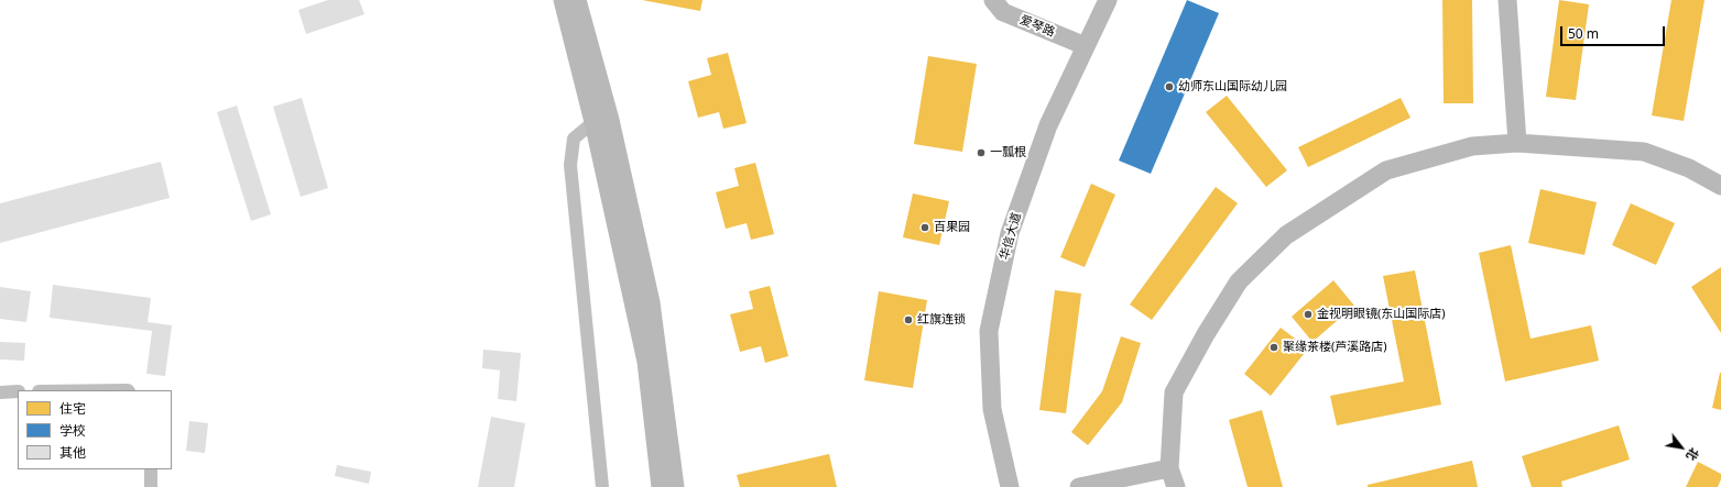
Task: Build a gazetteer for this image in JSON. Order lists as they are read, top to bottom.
{
  "streets": {
    "street": ["爱琴路", "华信大道"]
  },
  "crossings": [
    ["爱琴路", "华信大道"]
  ],
  "places": [
    "幼师东山国际幼儿园",
    "一瓢根",
    "百果园",
    "金视明眼镜(东山国际店)",
    "红旗连锁",
    "聚缘茶楼(芦溪路店)"
  ],
  "legend": ["住宅", "学校", "其他"],
  "scale_bar": "50 m",
  "north": "bottom right"
}
